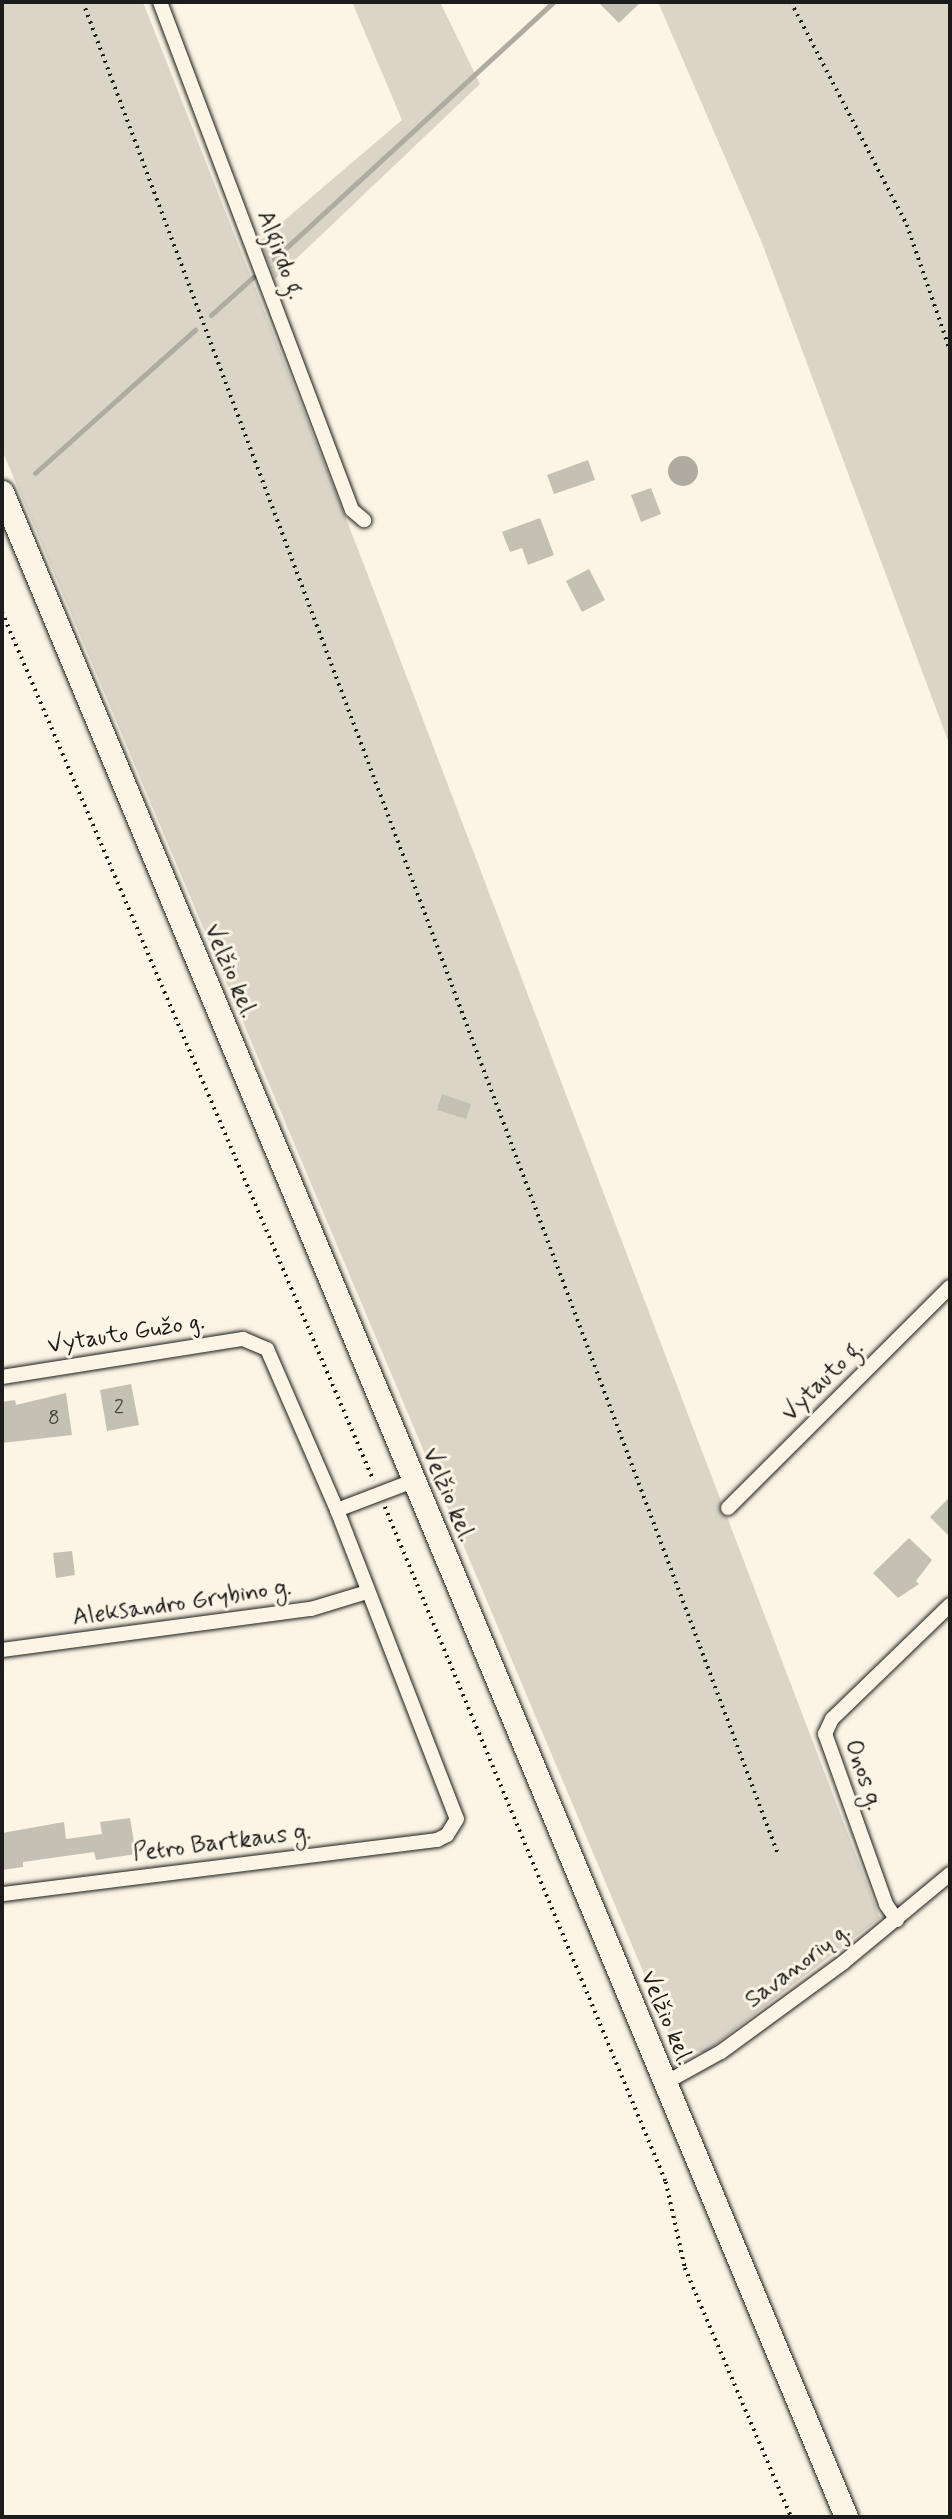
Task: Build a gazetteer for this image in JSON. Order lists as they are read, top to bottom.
{
  "streets": {
    "main road": ["Velžio kel."],
    "street": [
      "Algirdo g.",
      "Vytauto Gužo g.",
      "Vytauto g.",
      "Aleksandro Grybino g.",
      "Onos g.",
      "Petro Bartkaus g.",
      "Savanorių g."
    ]
  },
  "crossings": [
    ["Velžio kel.", "Savanorių g."],
    ["Aleksandro Grybino g.", "Petro Bartkaus g."],
    ["Onos g.", "Savanorių g."]
  ],
  "house_numbers": ["2", "8"]
}
